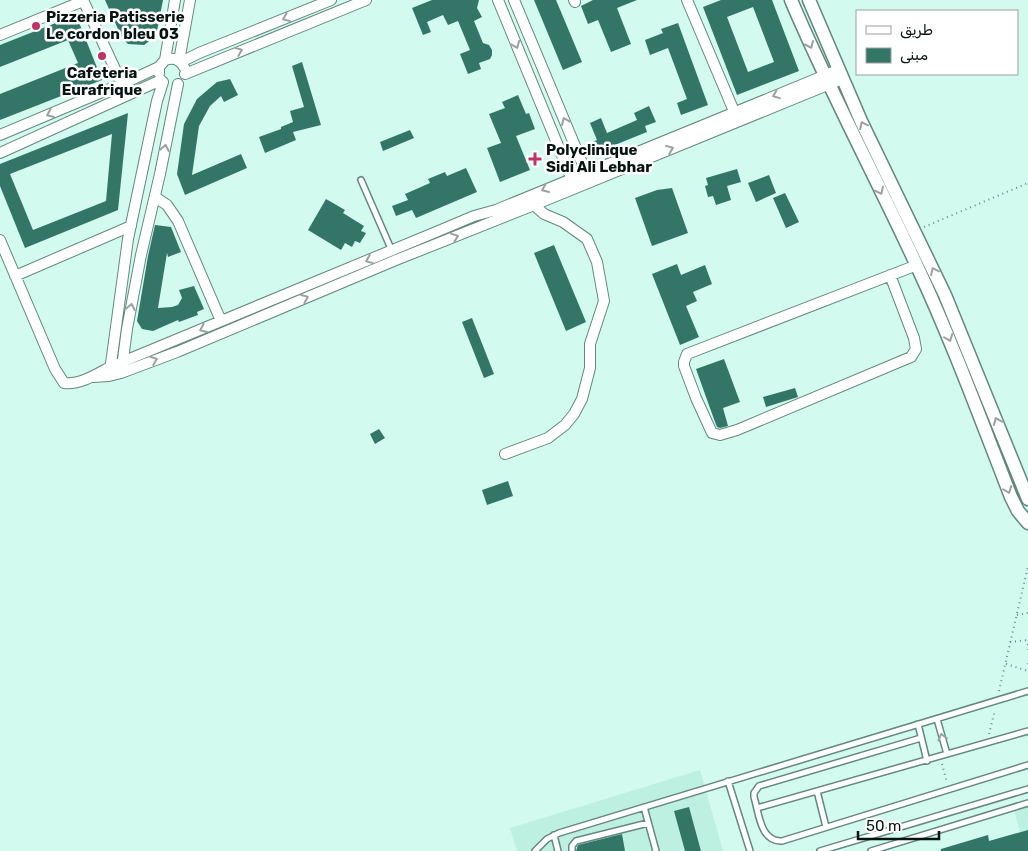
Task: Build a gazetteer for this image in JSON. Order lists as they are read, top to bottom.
{
  "places": {
    "other": ["Pizzeria Patisserie Le cordon bleu 03", "Cafeteria Eurafrique"],
    "health": ["Polyclinique Sidi Ali Lebhar"]
  },
  "legend": ["طريق", "مبنى"],
  "scale_bar": "50 m"
}
